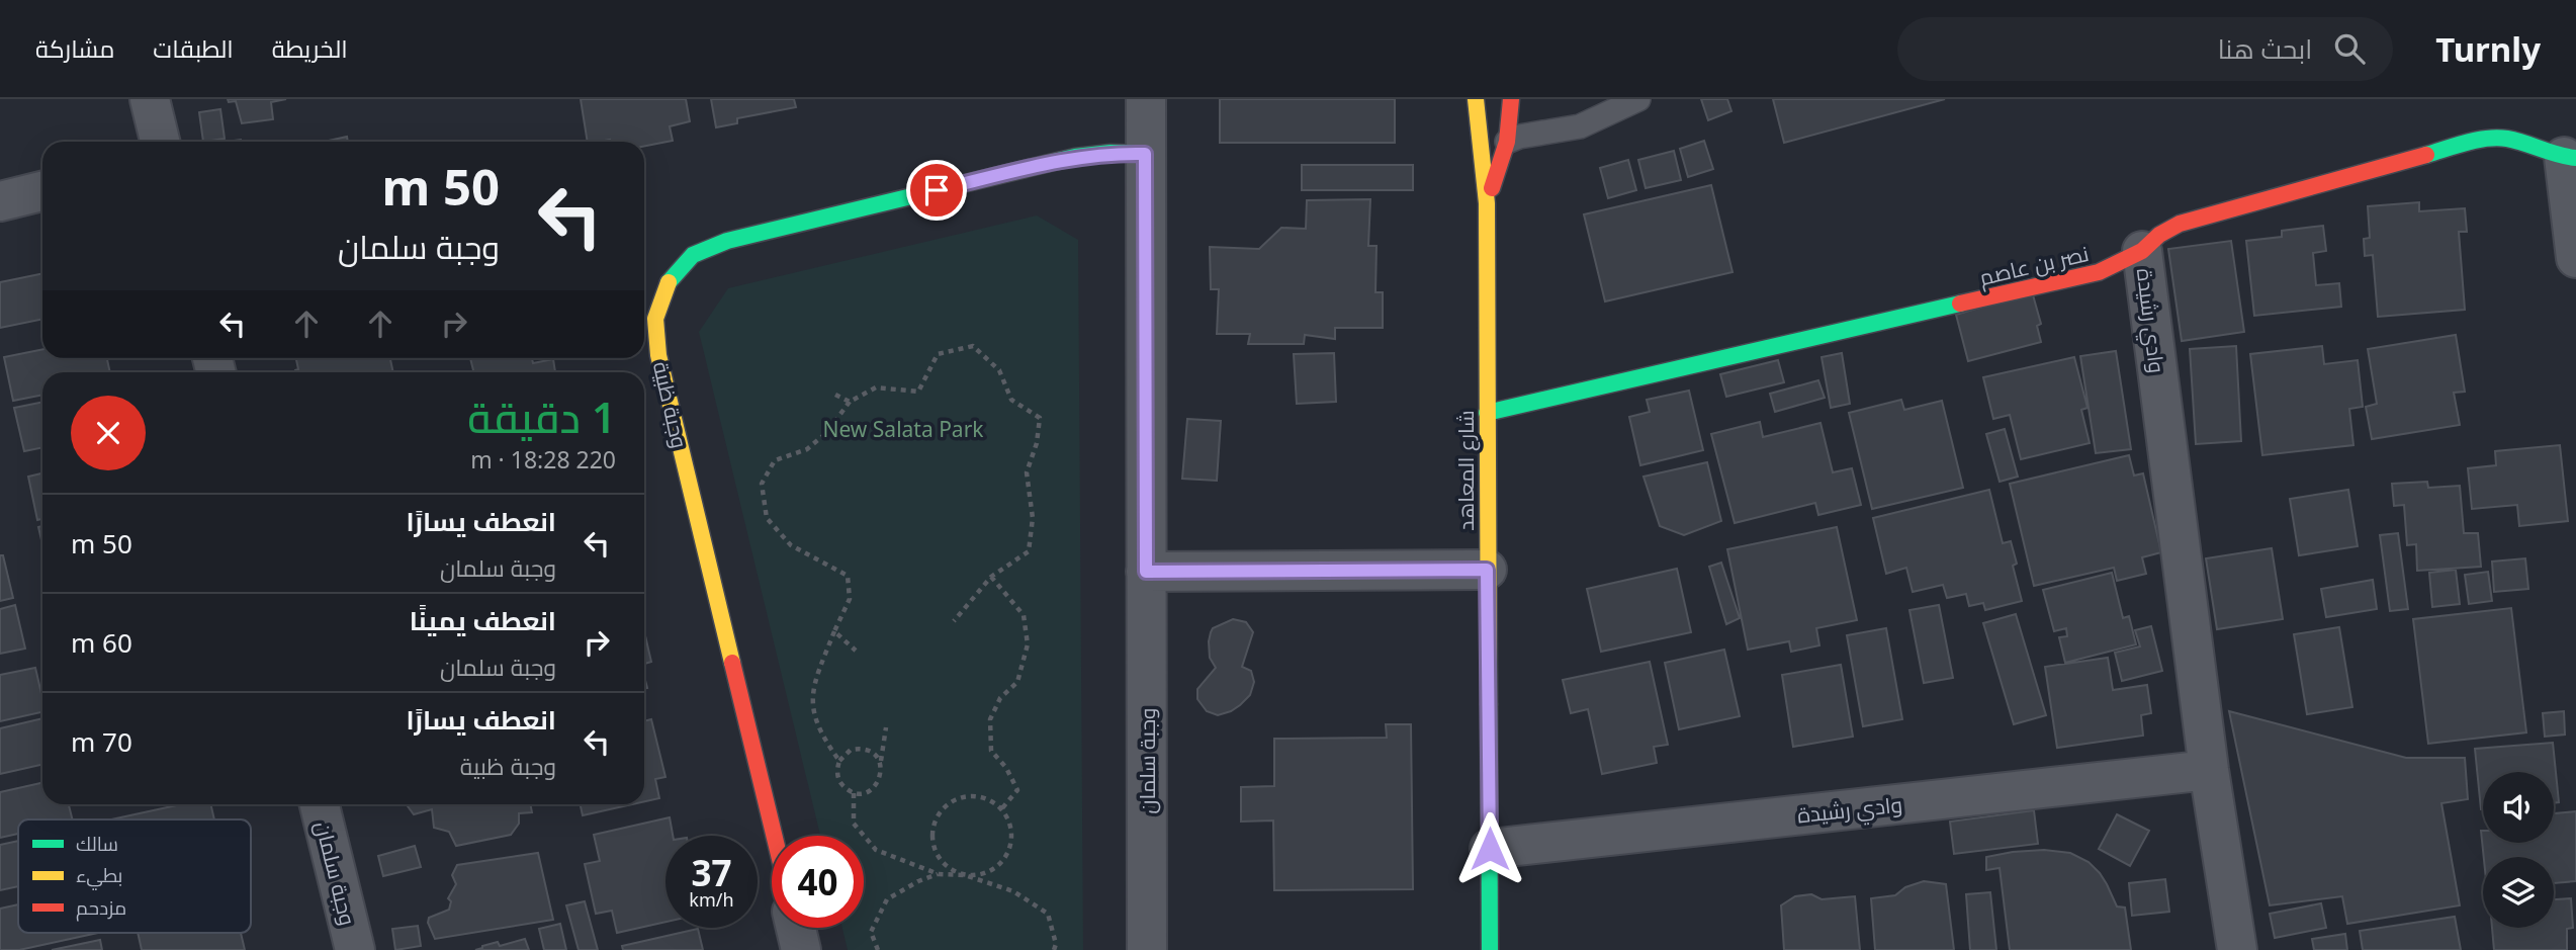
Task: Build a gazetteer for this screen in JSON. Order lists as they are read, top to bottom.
{
  "streets": {
    "street": [
      "نصر بن عاصم",
      "وادي رشيدة",
      "وجبة ظبية",
      "شارع المعاهد",
      "وجبة سلمان"
    ]
  },
  "crossings": [
    ["نصر بن عاصم", "وادي رشيدة"],
    ["نصر بن عاصم", "شارع المعاهد"],
    ["وادي رشيدة", "شارع المعاهد"],
    ["وجبة ظبية", "وجبة سلمان"]
  ],
  "parks": ["New Salata Park"],
  "legend": ["سالك", "بطيء", "مزدحم"],
  "page": {
    "header": "Turnly",
    "search": "ابحث هنا",
    "nav": ["الخريطة", "الطبقات", "مشاركة"],
    "turn": ["50 m", "وجبة سلمان"],
    "heading": ["1 دقيقة", "220 m · 18:28"],
    "list": [
      {
        "name": "انعطف يسارًا",
        "note": "وجبة سلمان",
        "value": "50 m"
      },
      {
        "name": "انعطف يمينًا",
        "note": "وجبة سلمان",
        "value": "60 m"
      },
      {
        "name": "انعطف يسارًا",
        "note": "وجبة ظبية",
        "value": "70 m"
      }
    ],
    "speed": "37 km/h",
    "limit": "40"
  }
}
